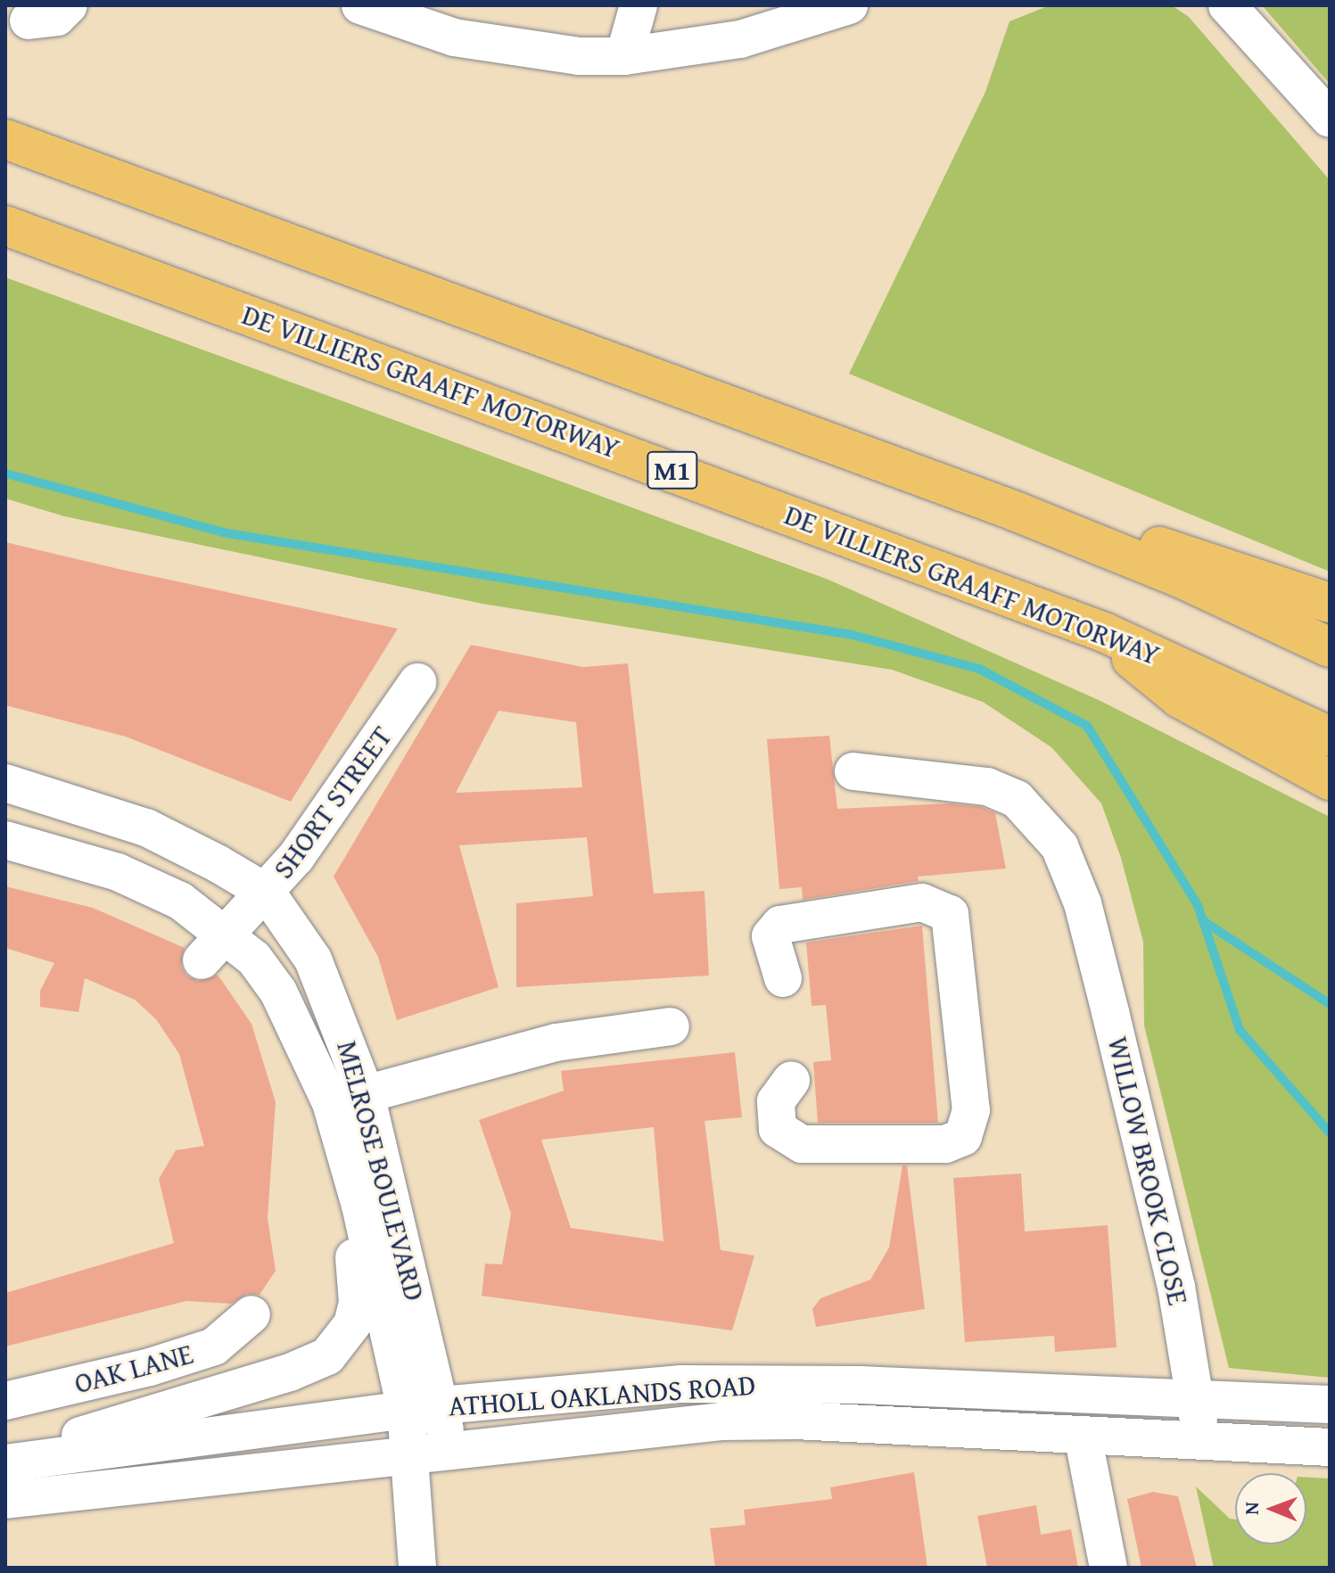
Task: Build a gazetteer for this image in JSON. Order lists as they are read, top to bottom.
{
  "streets": {
    "highway": ["DE VILLIERS GRAAFF MOTORWAY", "M1"],
    "street": [
      "SHORT STREET",
      "MELROSE BOULEVARD",
      "WILLOW BROOK CLOSE",
      "OAK LANE",
      "ATHOLL OAKLANDS ROAD"
    ]
  },
  "crossings": [
    ["SHORT STREET", "MELROSE BOULEVARD"],
    ["MELROSE BOULEVARD", "ATHOLL OAKLANDS ROAD"],
    ["WILLOW BROOK CLOSE", "ATHOLL OAKLANDS ROAD"]
  ],
  "north": "left"
}
